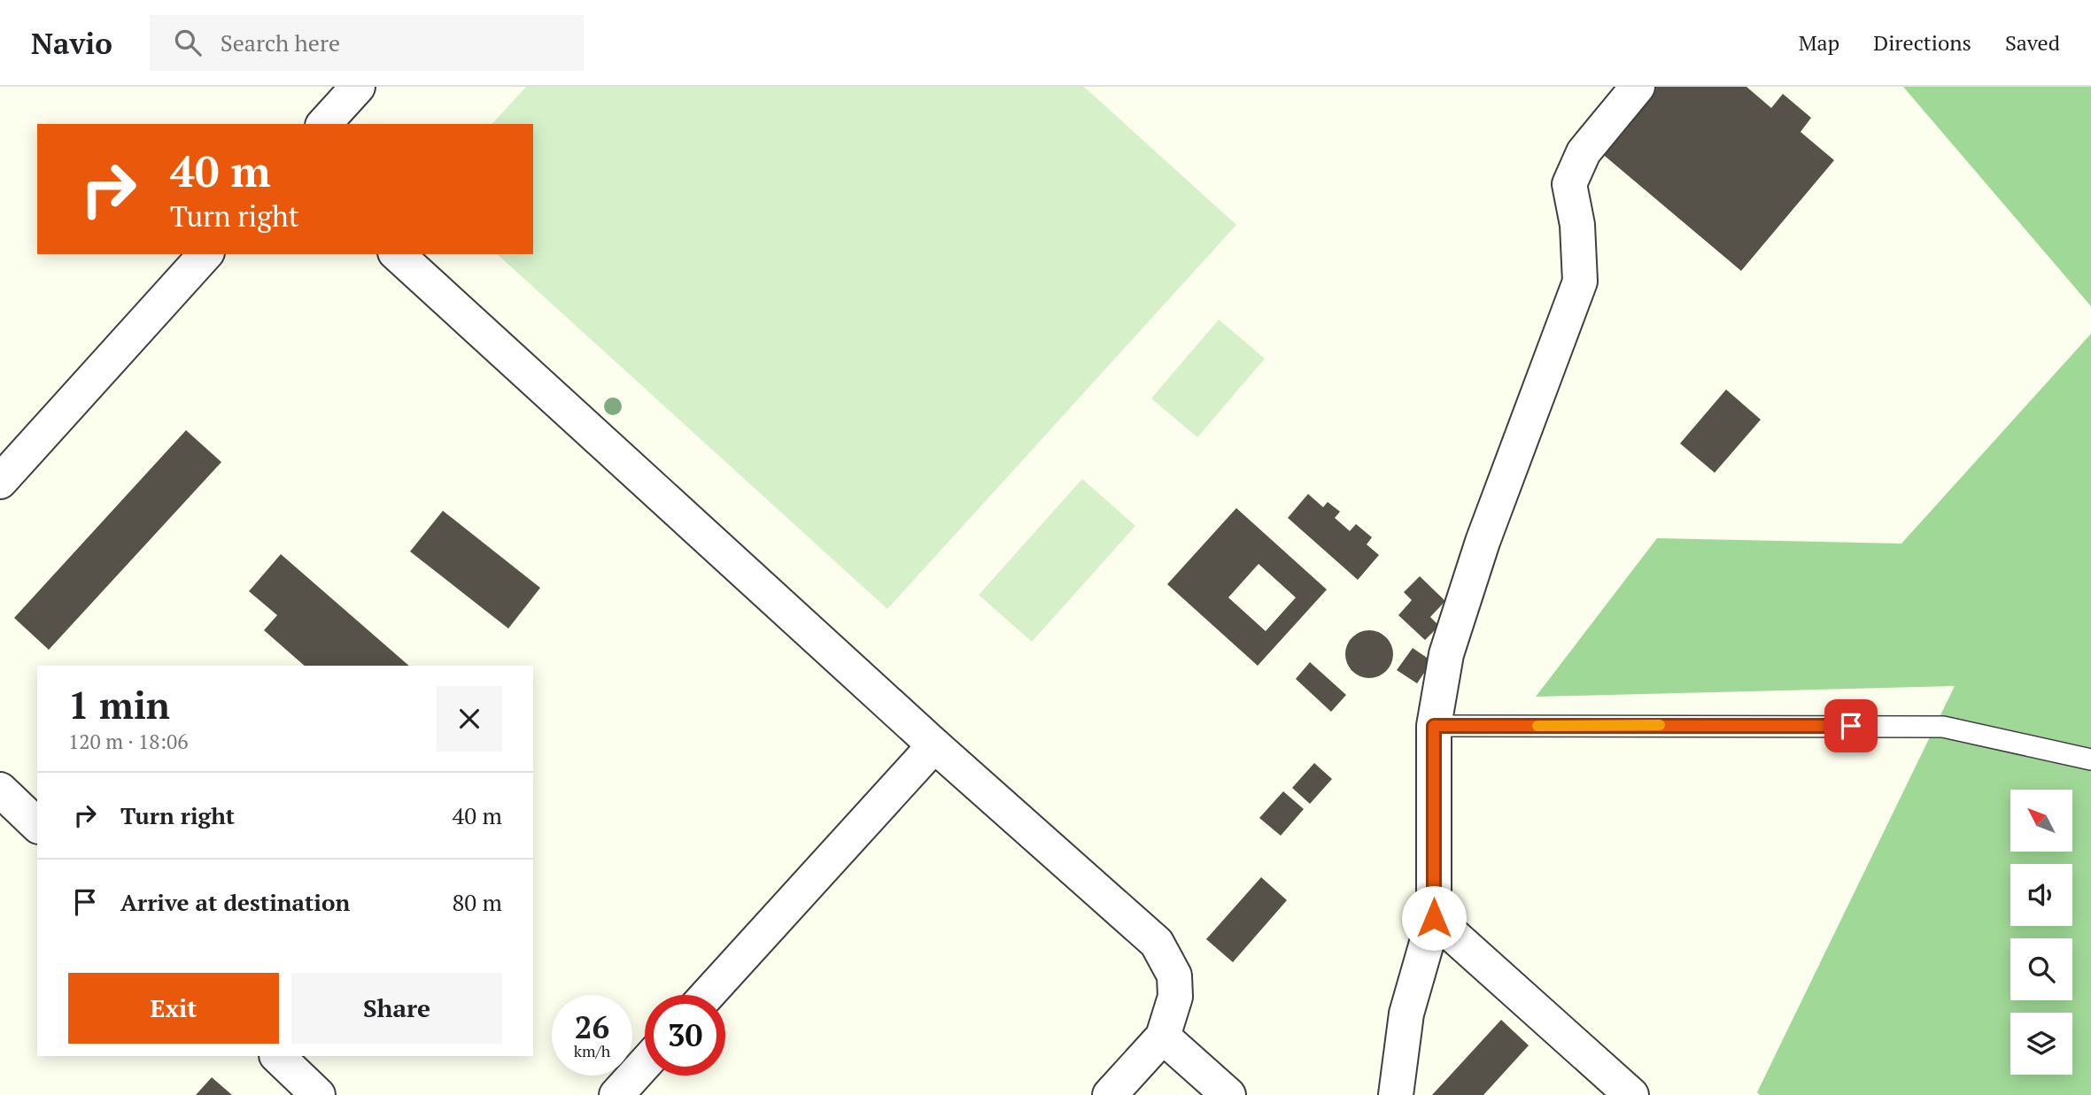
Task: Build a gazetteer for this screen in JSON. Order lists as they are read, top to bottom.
{
  "north": "top left",
  "page": {
    "header": "Navio",
    "search": "Search here",
    "nav": ["Map", "Directions", "Saved"],
    "turn": ["40 m", "Turn right"],
    "heading": ["1 min", "120 m · 18:06"],
    "list": [
      {
        "name": "Turn right",
        "value": "40 m"
      },
      {
        "name": "Arrive at destination",
        "value": "80 m"
      }
    ],
    "buttons": ["Exit", "Share"],
    "speed": "26 km/h",
    "limit": "30"
  }
}
